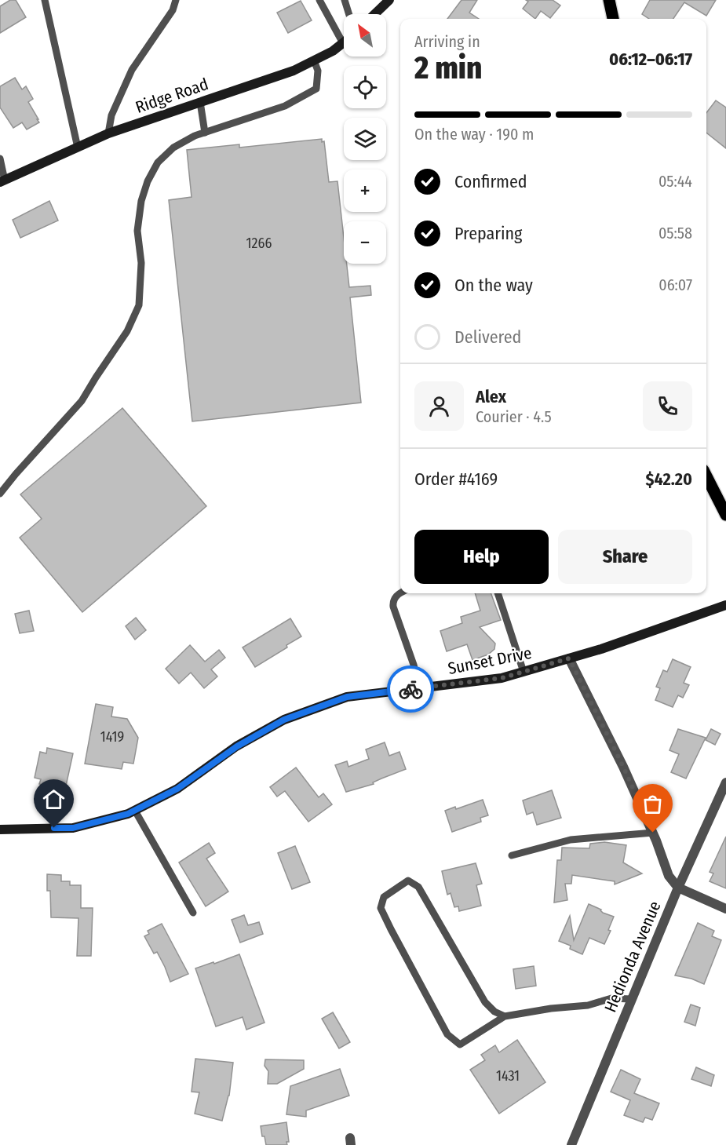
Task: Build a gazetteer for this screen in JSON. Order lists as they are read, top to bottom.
{
  "streets": {
    "main road": ["Ridge Road", "Sunset Drive"],
    "street": ["Hedionda Avenue"]
  },
  "house_numbers": ["1266", "1419", "1431"],
  "north": "top left",
  "page": {
    "map_buttons": ["+", "−"],
    "heading": ["2 min", "Arriving in", "06:12–06:17"],
    "panel": [
      "Alex",
      "Courier · 4.5",
      "Order #4169",
      "$42.20"
    ],
    "bar": "On the way · 190 m",
    "list": [
      ["Confirmed", "05:44"],
      ["Preparing", "05:58"],
      ["On the way", "06:07"],
      "Delivered"
    ],
    "buttons": ["Help", "Share"]
  }
}
